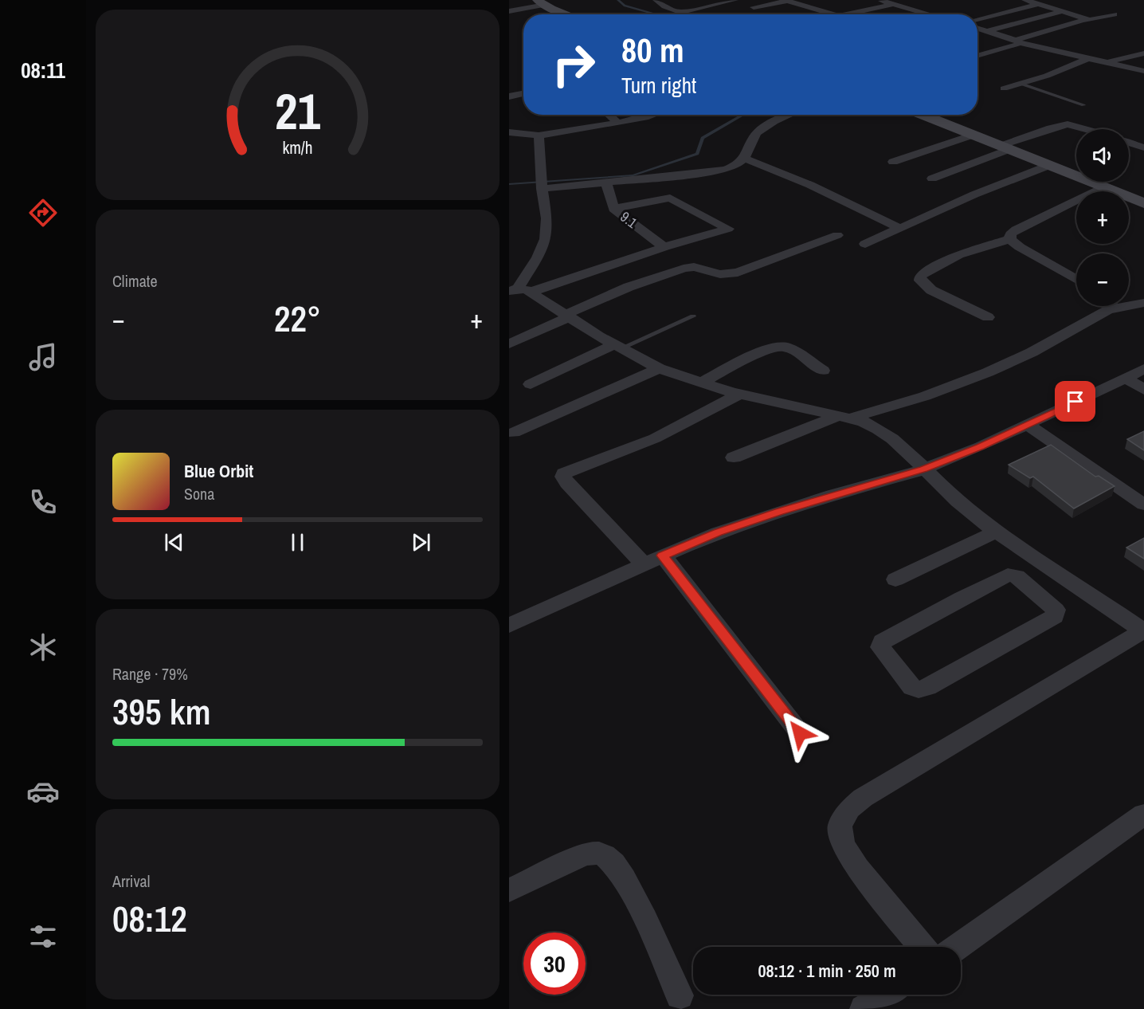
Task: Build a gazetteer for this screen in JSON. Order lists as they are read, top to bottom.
{
  "streets": {
    "street": ["9.1"]
  },
  "page": {
    "tabs": "08:11",
    "turn": ["80 m", "Turn right"],
    "map_buttons": ["+", "−"],
    "tile": [
      "Climate",
      ["Range · 79%", "395 km"],
      ["Arrival", "08:12"]
    ],
    "heat": ["−", "22°", "+"],
    "song": ["Blue Orbit", "Sona"],
    "limit": "30",
    "trip": "08:12 · 1 min · 250 m",
    "gauge": ["21", "km/h"]
  }
}
